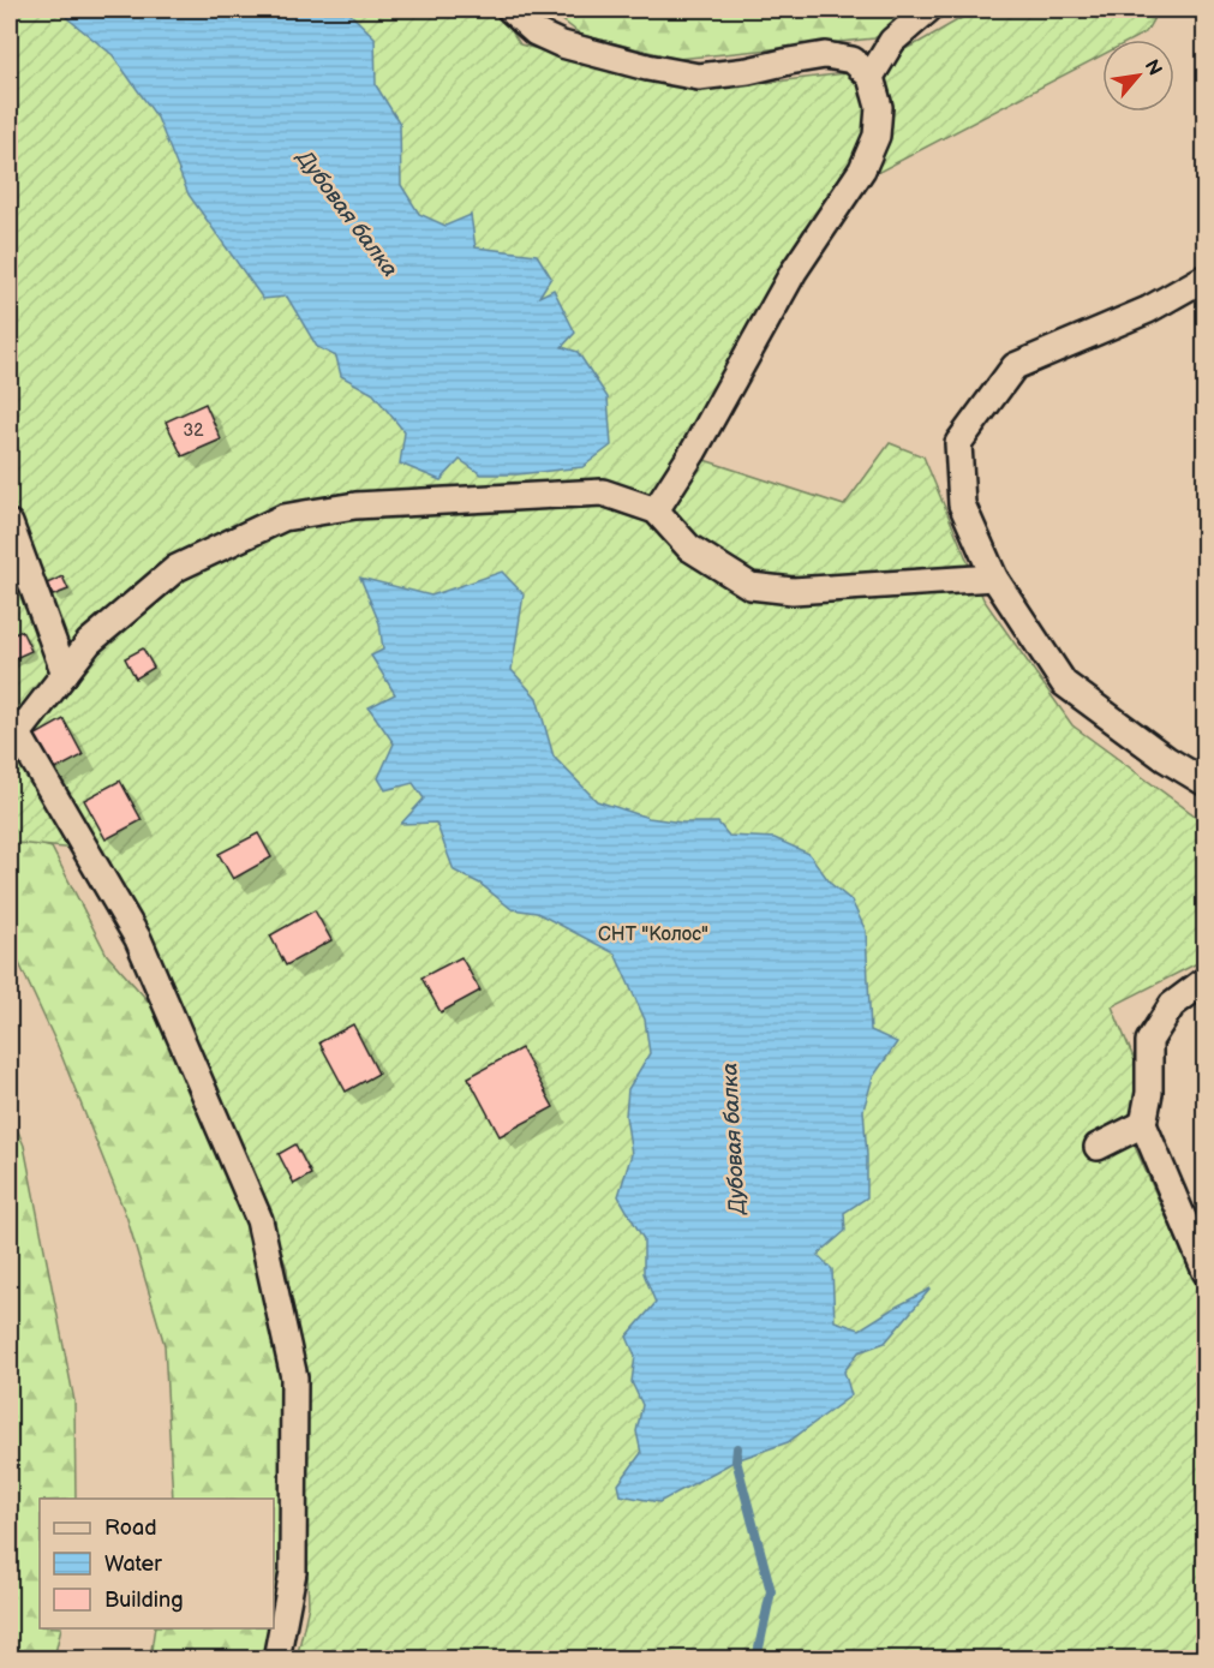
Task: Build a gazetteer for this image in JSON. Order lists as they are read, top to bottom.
{
  "water": ["Дубовая балка"],
  "parks": ["СНТ \"Колос\""],
  "house_numbers": ["32"],
  "legend": ["Road", "Water", "Building"],
  "north": "top right"
}
